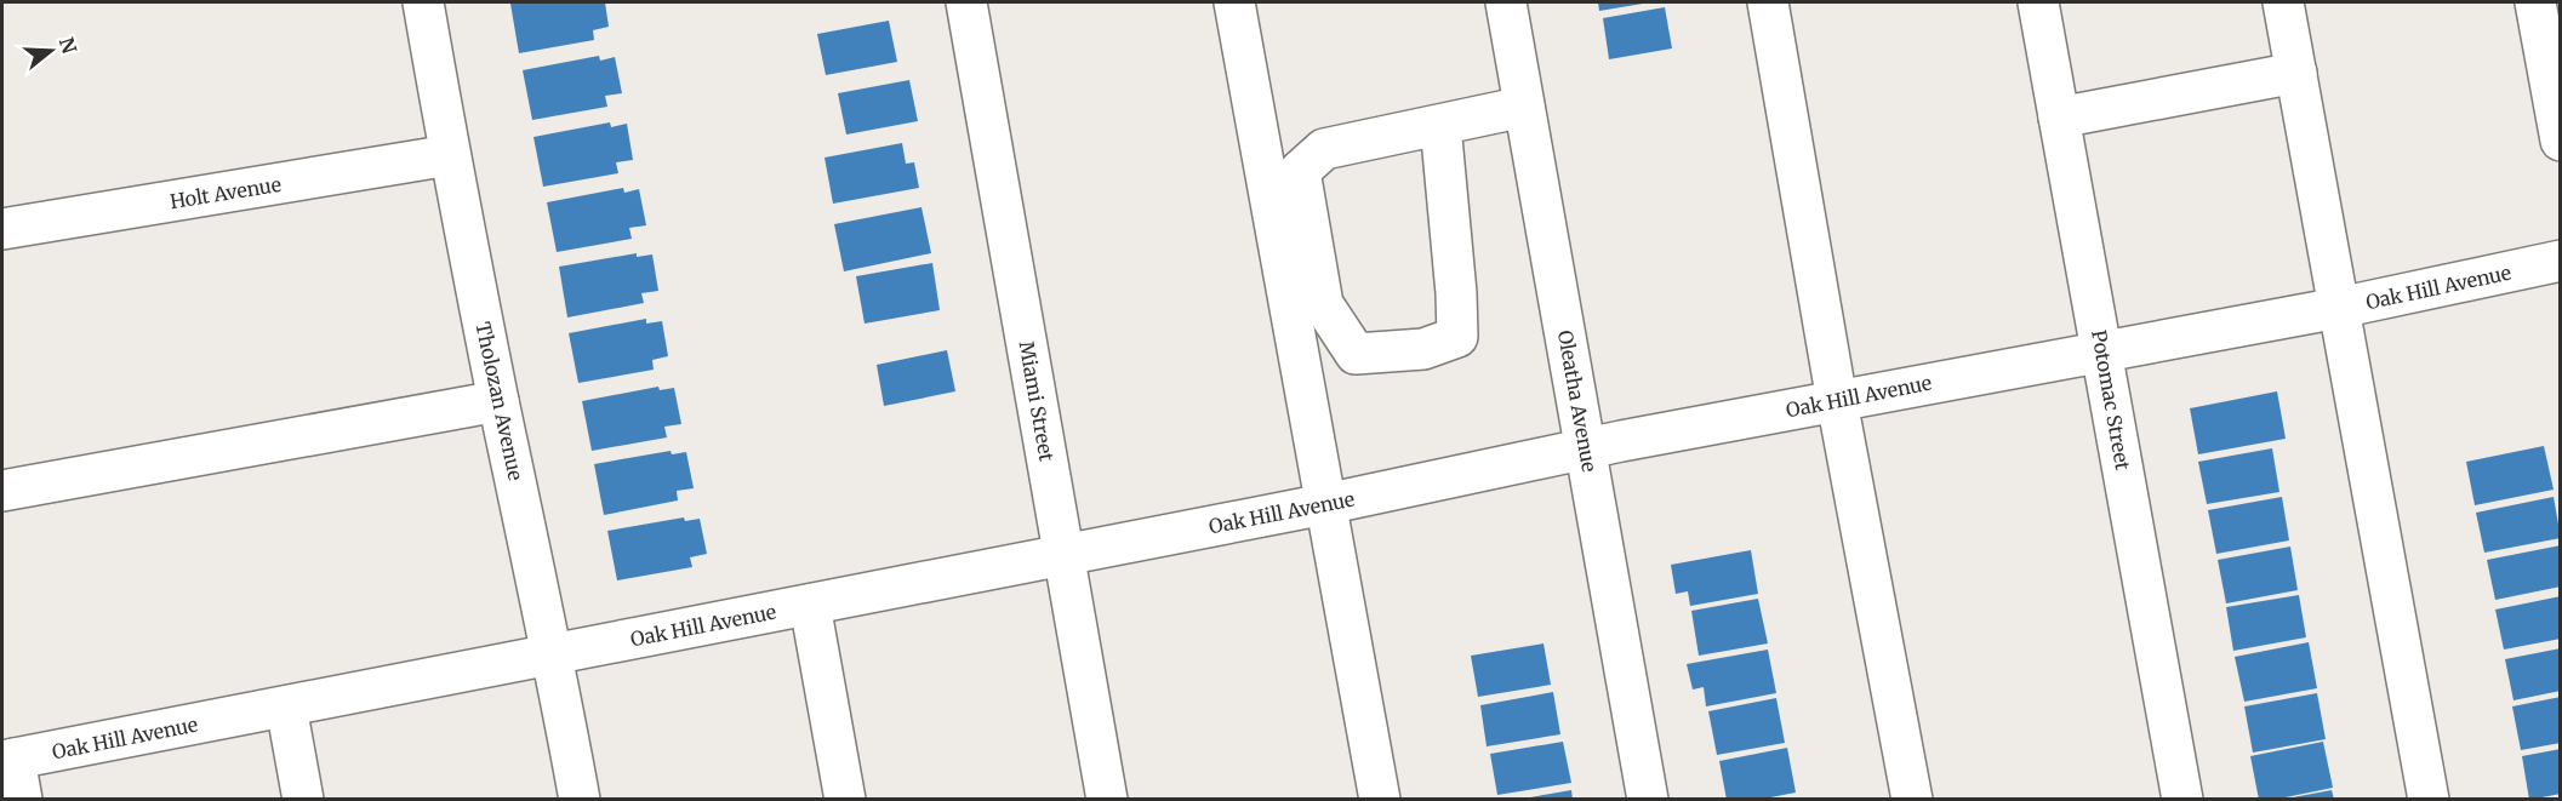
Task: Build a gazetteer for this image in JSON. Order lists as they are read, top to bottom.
{
  "streets": {
    "street": [
      "Holt Avenue",
      "Oak Hill Avenue",
      "Potomac Street",
      "Tholozan Avenue",
      "Miami Street",
      "Oleatha Avenue"
    ]
  },
  "crossings": [
    ["Holt Avenue", "Tholozan Avenue"],
    ["Oak Hill Avenue", "Potomac Street"],
    ["Oak Hill Avenue", "Tholozan Avenue"],
    ["Oak Hill Avenue", "Miami Street"],
    ["Oak Hill Avenue", "Oleatha Avenue"]
  ],
  "north": "right"
}
